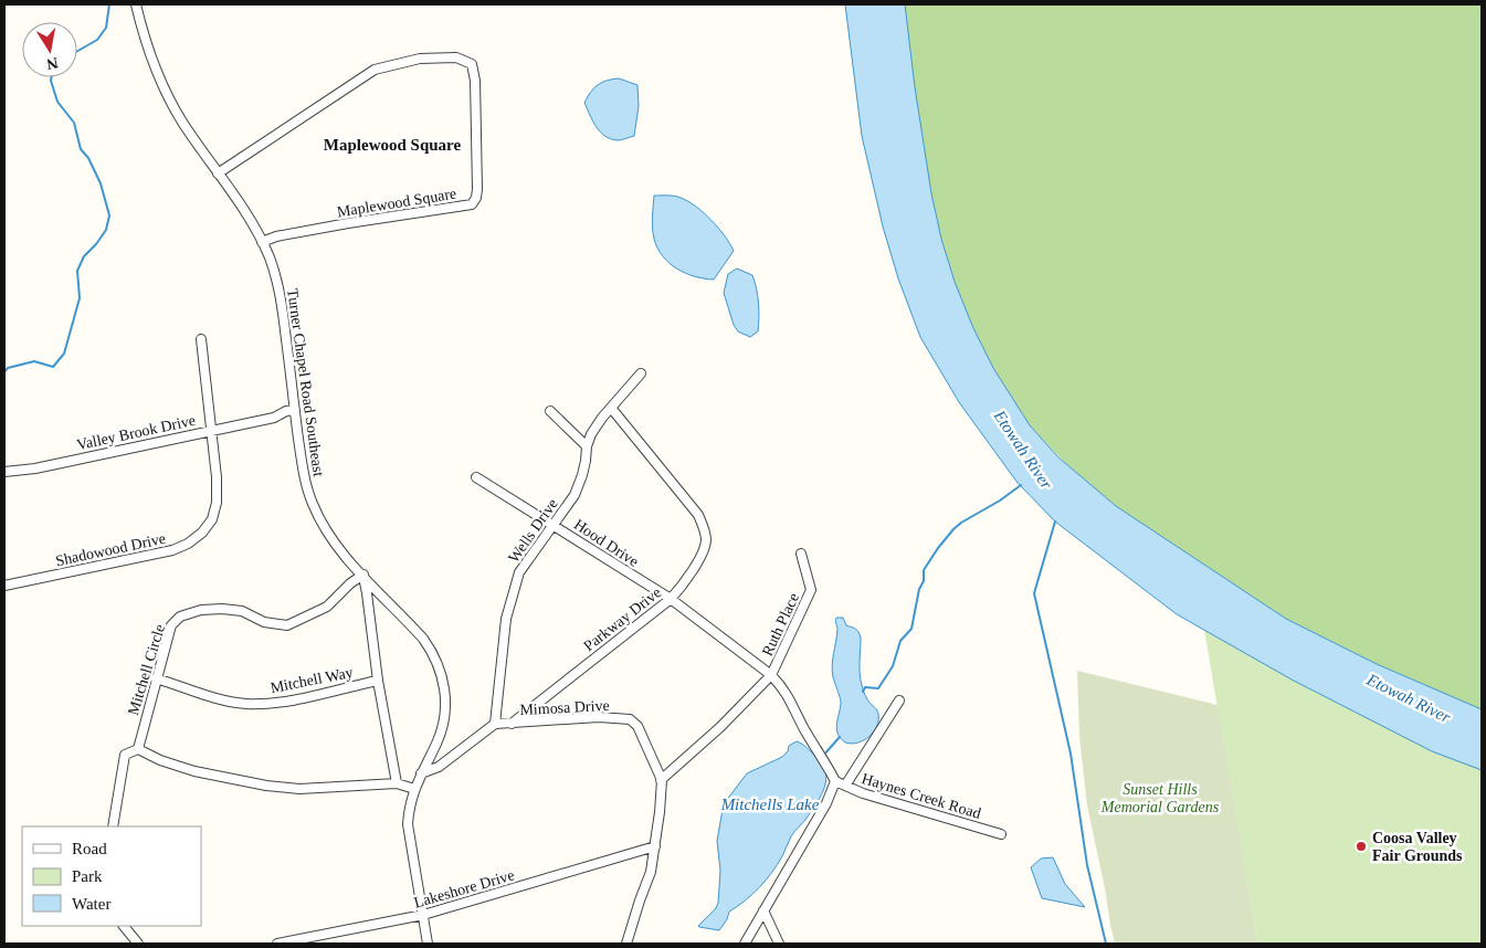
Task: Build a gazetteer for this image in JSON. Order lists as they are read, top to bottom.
{
  "streets": {
    "street": [
      "Maplewood Square",
      "Turner Chapel Road Southeast",
      "Valley Brook Drive",
      "Wells Drive",
      "Hood Drive",
      "Shadowood Drive",
      "Parkway Drive",
      "Ruth Place",
      "Mitchell Circle",
      "Mitchell Way",
      "Mimosa Drive",
      "Haynes Creek Road",
      "Lakeshore Drive"
    ]
  },
  "crossings": [
    ["Maplewood Square", "Turner Chapel Road Southeast"],
    ["Turner Chapel Road Southeast", "Valley Brook Drive"],
    ["Turner Chapel Road Southeast", "Mitchell Circle"],
    ["Turner Chapel Road Southeast", "Lakeshore Drive"],
    ["Valley Brook Drive", "Shadowood Drive"],
    ["Wells Drive", "Hood Drive"],
    ["Wells Drive", "Parkway Drive"],
    ["Wells Drive", "Mimosa Drive"],
    ["Hood Drive", "Parkway Drive"],
    ["Hood Drive", "Ruth Place"],
    ["Parkway Drive", "Mimosa Drive"],
    ["Ruth Place", "Mimosa Drive"],
    ["Mitchell Circle", "Mitchell Way"],
    ["Mimosa Drive", "Lakeshore Drive"]
  ],
  "districts": ["Maplewood Square"],
  "water": ["Etowah River", "Mitchells Lake"],
  "parks": ["Sunset Hills Memorial Gardens"],
  "places": ["Coosa Valley Fair Grounds"],
  "legend": ["Road", "Park", "Water"],
  "north": "bottom"
}
